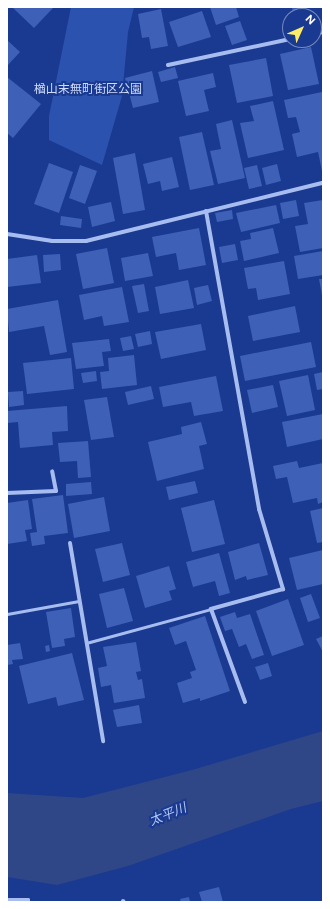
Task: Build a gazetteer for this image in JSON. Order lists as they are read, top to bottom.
{
  "water": ["太平川"],
  "parks": ["楢山末無町街区公園"],
  "north": "top right"
}
